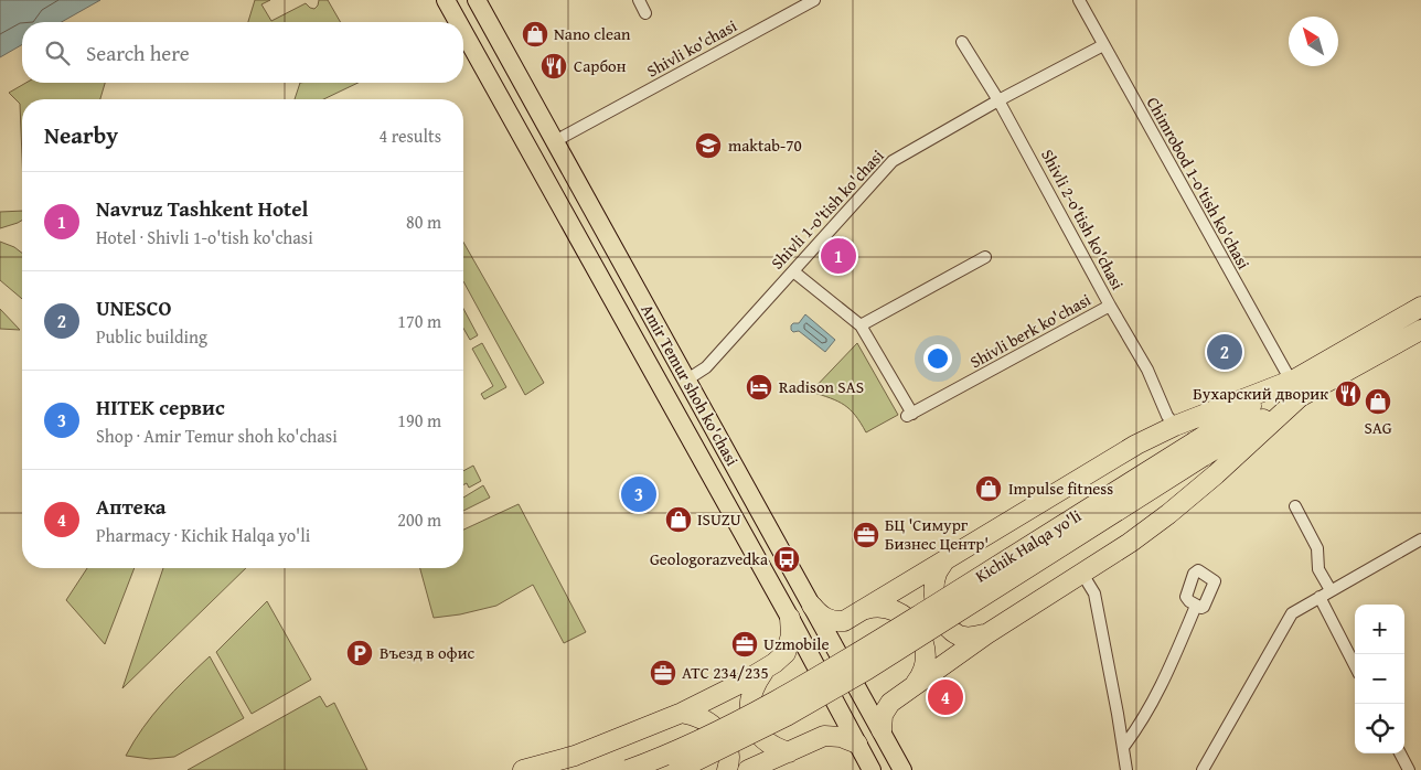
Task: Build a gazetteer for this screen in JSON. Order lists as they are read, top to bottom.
{
  "streets": {
    "highway": ["Kichik Halqa yo'li"],
    "main road": ["Amir Temur shoh ko'chasi"],
    "street": [
      "Shivli ko'chasi",
      "Chimrobod 1-o'tish ko'chasi",
      "Shivli 1-o'tish ko'chasi",
      "Shivli 2-o'tish ko'chasi",
      "Shivli berk ko'chasi"
    ]
  },
  "crossings": [
    ["Shivli ko'chasi", "Amir Temur shoh ko'chasi"],
    ["Chimrobod 1-o'tish ko'chasi", "Shivli 1-o'tish ko'chasi"],
    ["Chimrobod 1-o'tish ko'chasi", "Kichik Halqa yo'li"],
    ["Shivli 1-o'tish ko'chasi", "Shivli 2-o'tish ko'chasi"],
    ["Shivli 1-o'tish ko'chasi", "Amir Temur shoh ko'chasi"],
    ["Shivli 2-o'tish ko'chasi", "Shivli berk ko'chasi"]
  ],
  "places": {
    "shop": [
      "Nano clean",
      "SAG",
      "Impulse fitness",
      "ISUZU"
    ],
    "restaurant": ["Сарбон", "Бухарский дворик"],
    "school or university": ["maktab-70"],
    "hotel": ["Radison SAS"],
    "office": ["БЦ 'Симург Бизнес Центр'", "Uzmobile", "ATC 234/235"],
    "bus stop": ["Geologorazvedka"],
    "parking": ["Въезд в офис"]
  },
  "north": "top left",
  "page": {
    "search": "Search here",
    "heading": ["Nearby", "4 results"],
    "list": [
      {
        "mark": "1",
        "name": "Navruz Tashkent Hotel",
        "note": "Hotel · Shivli 1-o'tish ko'chasi",
        "value": "80 m"
      },
      {
        "mark": "2",
        "name": "UNESCO",
        "note": "Public building",
        "value": "170 m"
      },
      {
        "mark": "3",
        "name": "HITEK сервис",
        "note": "Shop · Amir Temur shoh ko'chasi",
        "value": "190 m"
      },
      {
        "mark": "4",
        "name": "Аптека",
        "note": "Pharmacy · Kichik Halqa yo'li",
        "value": "200 m"
      }
    ],
    "pins": [
      "1",
      "2",
      "3",
      "4"
    ],
    "map_buttons": ["+", "−"]
  }
}
